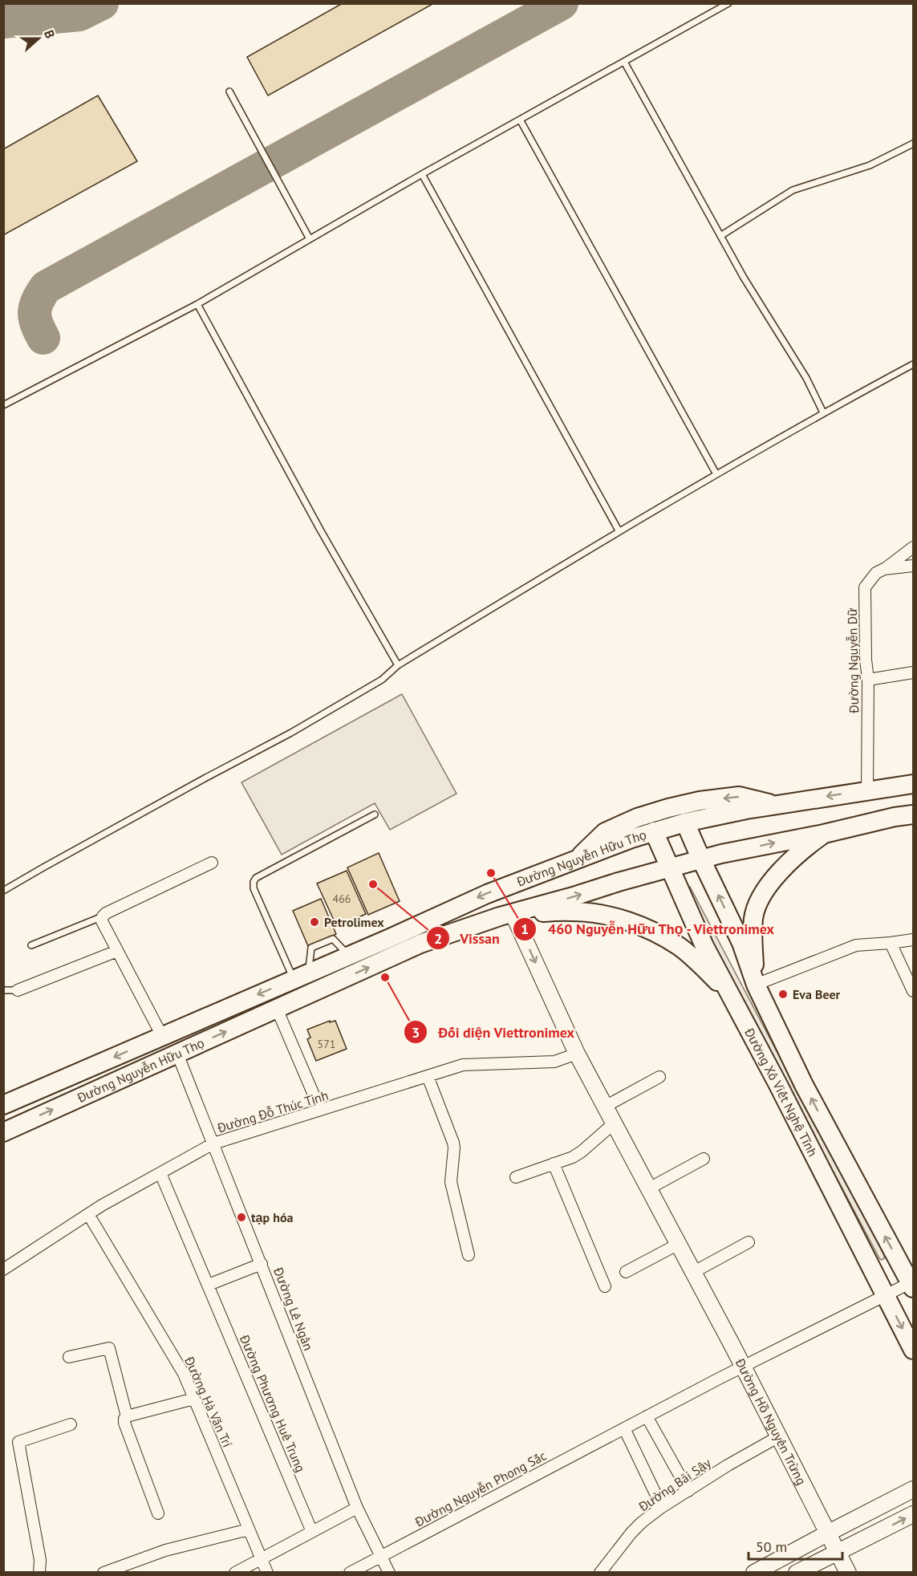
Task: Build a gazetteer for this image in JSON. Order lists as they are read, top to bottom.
{
  "streets": {
    "main road": ["Đường Nguyễn Hữu Thọ", "Đường Xô Viết Nghệ Tĩnh"],
    "street": [
      "Đường Nguyễn Dữ",
      "Đường Đỗ Thúc Tịnh",
      "Đường Lê Ngân",
      "Đường Hà Văn Trí",
      "Đường Phương Huê Trung",
      "Đường Hồ Nguyên Trừng",
      "Đường Bãi Sậy",
      "Đường Nguyễn Phong Sắc"
    ]
  },
  "crossings": [
    ["Đường Nguyễn Dữ", "Đường Nguyễn Hữu Thọ"],
    ["Đường Nguyễn Hữu Thọ", "Đường Xô Viết Nghệ Tĩnh"],
    ["Đường Nguyễn Hữu Thọ", "Đường Lê Ngân"],
    ["Đường Nguyễn Hữu Thọ", "Đường Hồ Nguyên Trừng"],
    ["Đường Xô Viết Nghệ Tĩnh", "Đường Nguyễn Phong Sắc"],
    ["Đường Đỗ Thúc Tịnh", "Đường Lê Ngân"],
    ["Đường Đỗ Thúc Tịnh", "Đường Hà Văn Trí"],
    ["Đường Đỗ Thúc Tịnh", "Đường Phương Huê Trung"],
    ["Đường Đỗ Thúc Tịnh", "Đường Hồ Nguyên Trừng"],
    ["Đường Lê Ngân", "Đường Nguyễn Phong Sắc"],
    ["Đường Hồ Nguyên Trừng", "Đường Bãi Sậy"],
    ["Đường Hồ Nguyên Trừng", "Đường Nguyễn Phong Sắc"]
  ],
  "places": [
    "460 Nguyễn Hữu Thọ - Viettronimex",
    "Vissan",
    "Petrolimex",
    "Đối diện Viettronimex",
    "Eva Beer",
    "tạp hóa"
  ],
  "house_numbers": ["466", "571"],
  "scale_bar": "50 m",
  "north": "right"
}
